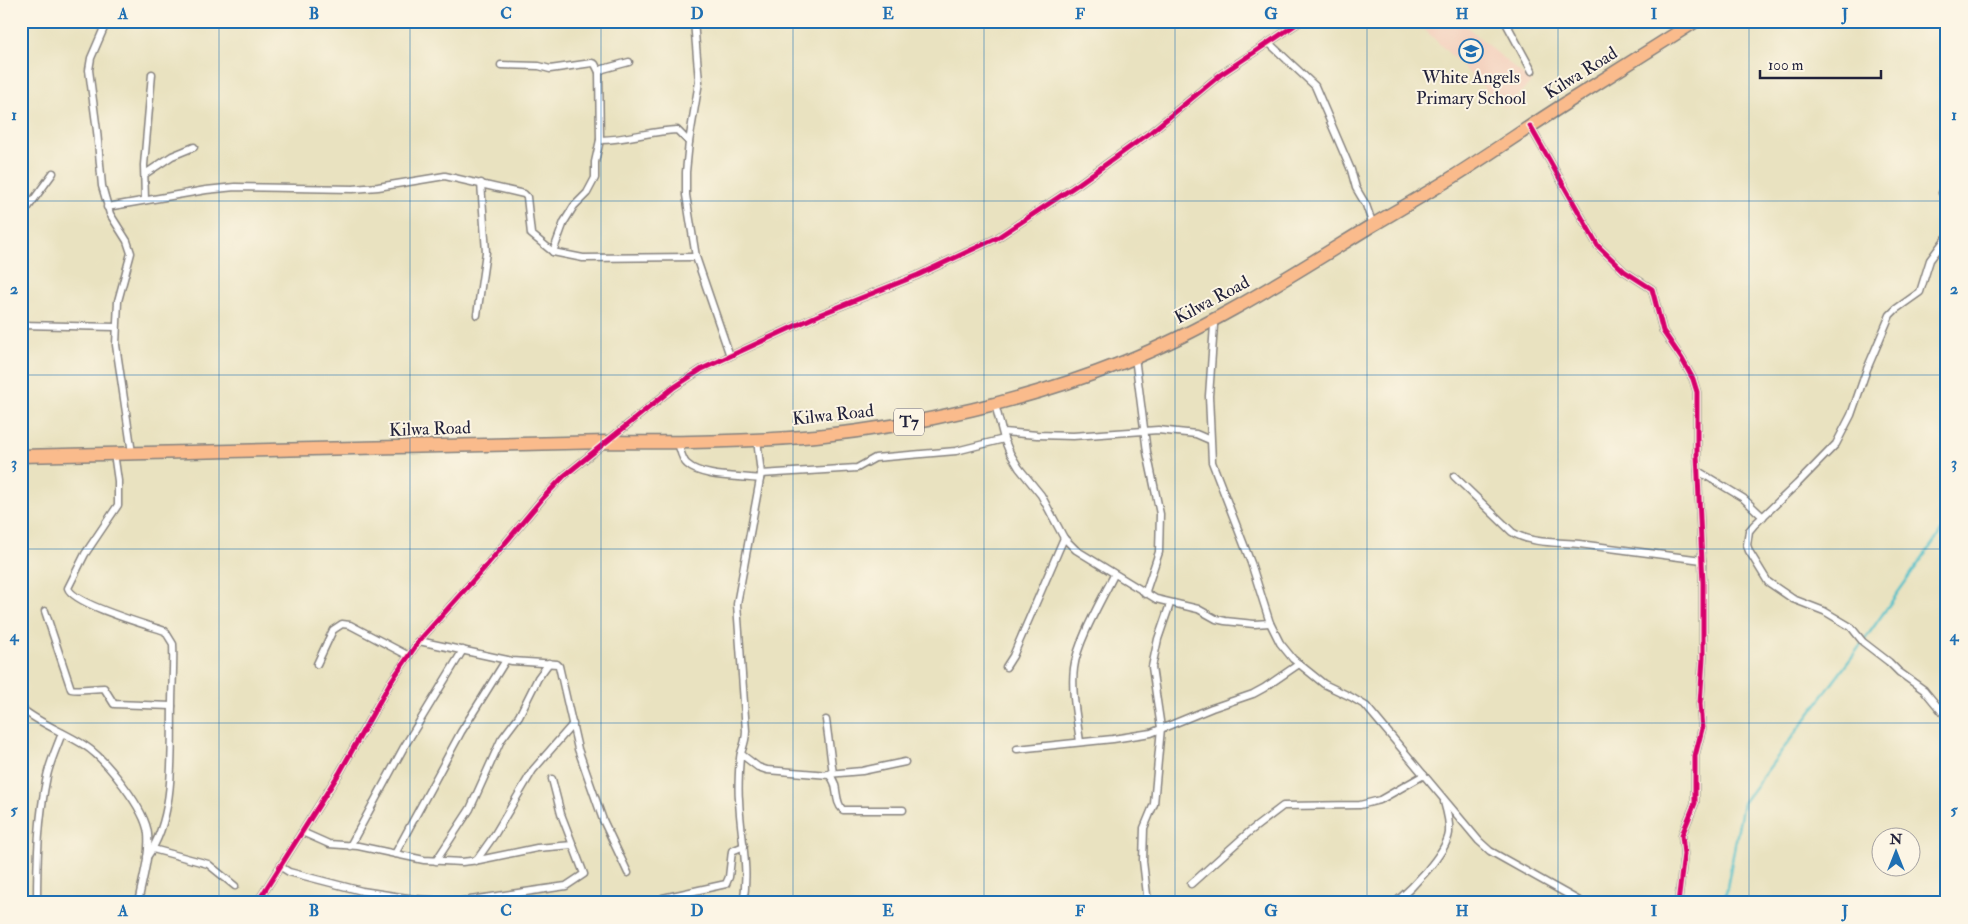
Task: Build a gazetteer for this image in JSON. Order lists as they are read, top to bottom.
{
  "streets": {
    "highway": ["Kilwa Road", "T7"]
  },
  "places": {
    "school or university": ["White Angels Primary School"]
  },
  "scale_bar": "100 m",
  "north": "top",
  "grid": {
    "columns": [
      "A",
      "B",
      "C",
      "D",
      "E",
      "F",
      "G",
      "H",
      "I",
      "J"
    ],
    "rows": [
      "1",
      "2",
      "3",
      "4",
      "5"
    ]
  }
}
